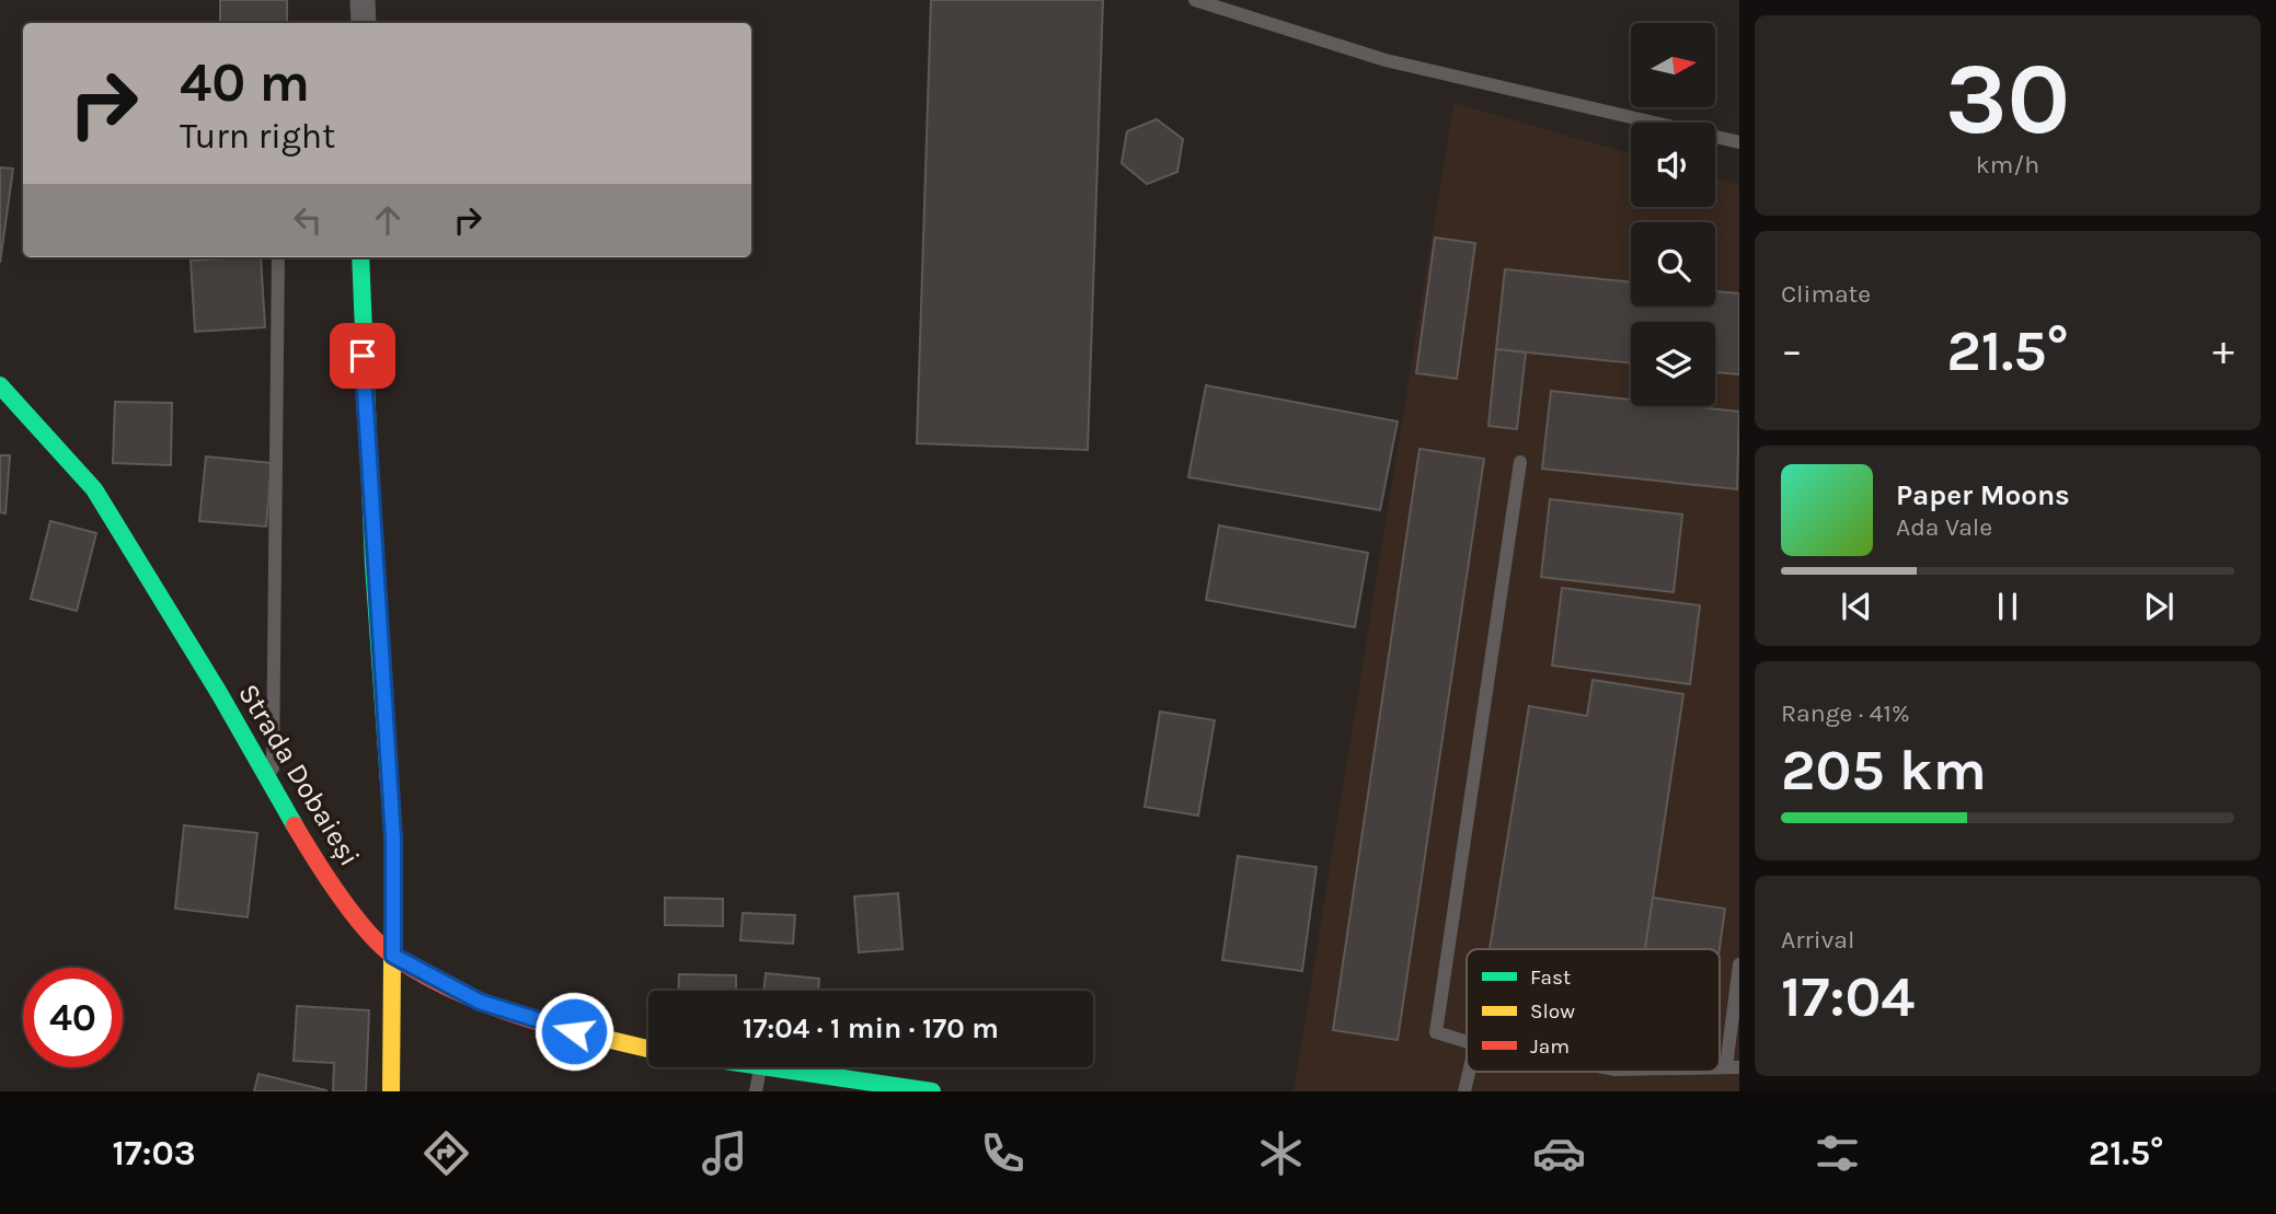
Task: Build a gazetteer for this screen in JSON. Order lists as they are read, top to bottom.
{
  "streets": {
    "street": ["Strada Dobaieși"]
  },
  "legend": ["Fast", "Slow", "Jam"],
  "north": "right",
  "page": {
    "tile": [
      ["30", "km/h"],
      "Climate",
      ["Range · 41%", "205 km"],
      ["Arrival", "17:04"]
    ],
    "turn": ["40 m", "Turn right"],
    "heat": ["−", "21.5°", "+"],
    "song": ["Paper Moons", "Ada Vale"],
    "limit": "40",
    "trip": "17:04 · 1 min · 170 m",
    "tabs": ["17:03", "21.5°"]
  }
}
